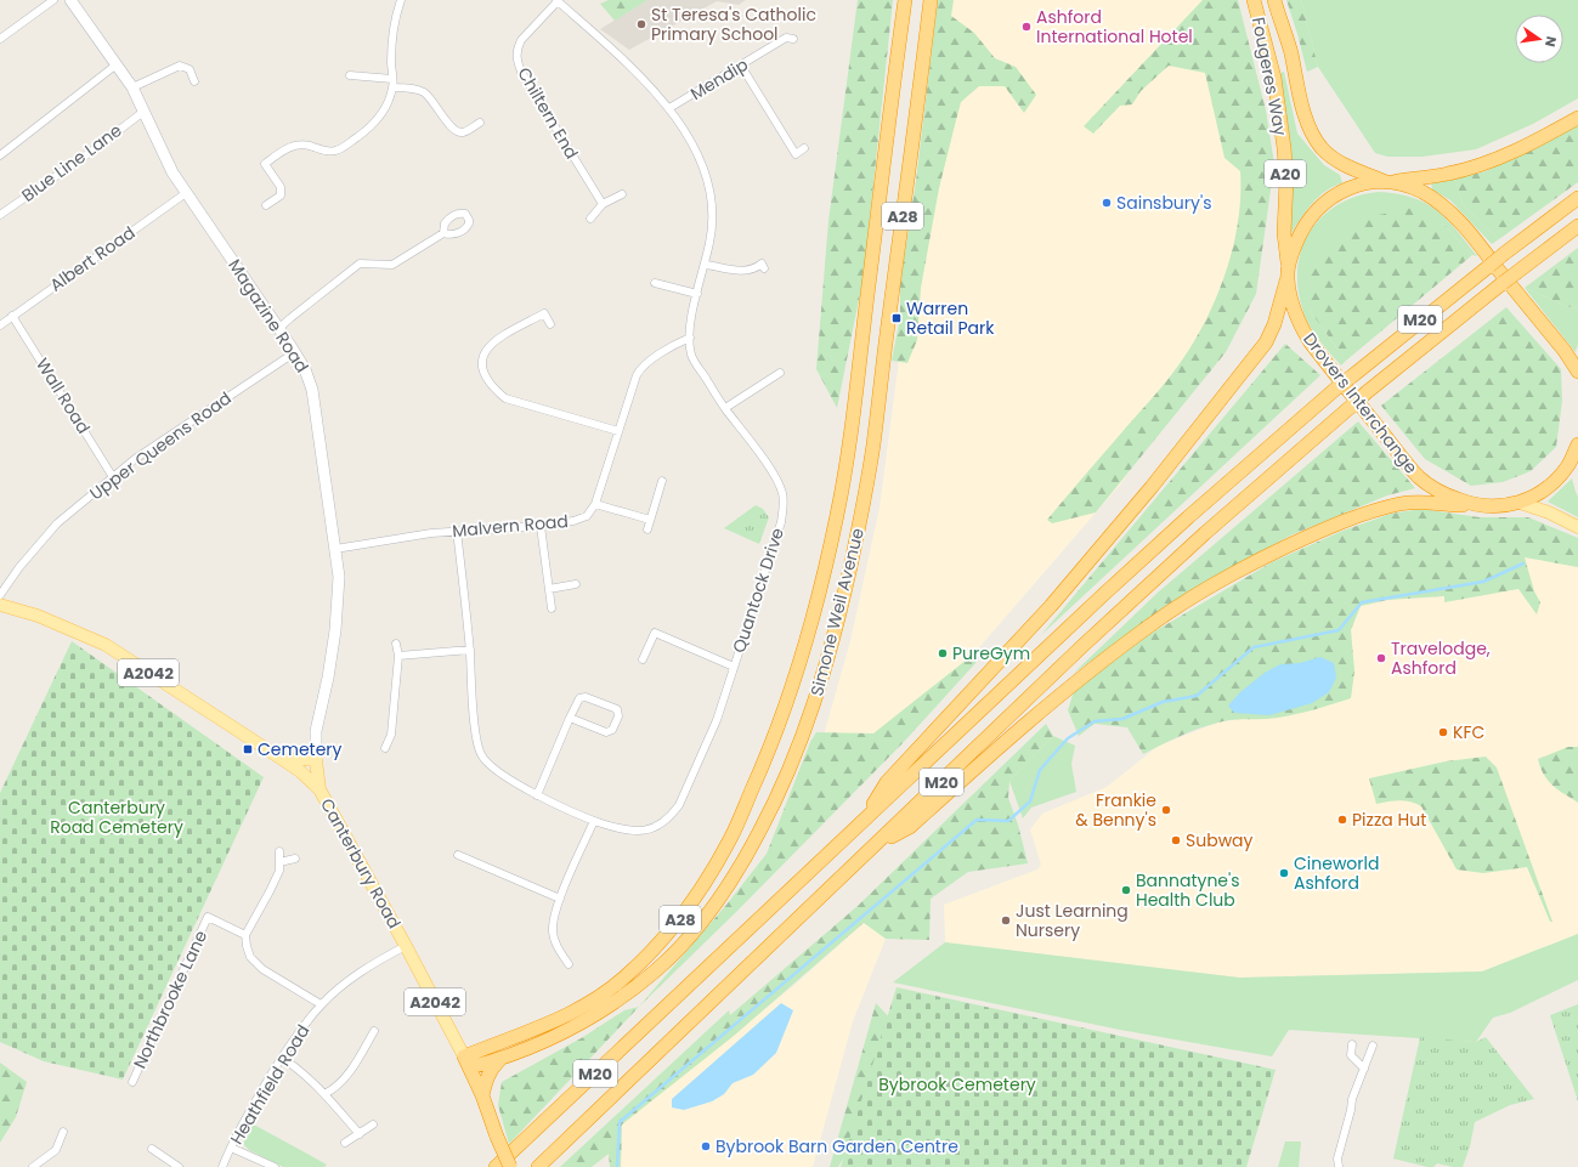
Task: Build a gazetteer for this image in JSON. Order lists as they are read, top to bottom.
{
  "streets": {
    "highway": [
      "Fougeres Way",
      "A20",
      "A28",
      "M20",
      "Drovers Interchange",
      "Simone Weil Avenue",
      "Canterbury Road"
    ],
    "main road": ["Magazine Road", "A2042"],
    "street": [
      "Mendip",
      "Chiltern End",
      "Blue Line Lane",
      "Albert Road",
      "Wall Road",
      "Upper Queens Road",
      "Malvern Road",
      "Quantock Drive",
      "Northbrooke Lane",
      "Heathfield Road"
    ]
  },
  "crossings": [
    ["Fougeres Way", "M20"],
    ["Fougeres Way", "Drovers Interchange"],
    ["Mendip", "Quantock Drive"],
    ["Chiltern End", "Quantock Drive"],
    ["Blue Line Lane", "Magazine Road"],
    ["Albert Road", "Magazine Road"],
    ["Albert Road", "Wall Road"],
    ["Magazine Road", "Upper Queens Road"],
    ["Magazine Road", "Malvern Road"],
    ["Magazine Road", "Canterbury Road"],
    ["M20", "Drovers Interchange"],
    ["Wall Road", "Upper Queens Road"],
    ["Malvern Road", "Quantock Drive"],
    ["Simone Weil Avenue", "Canterbury Road"],
    ["Canterbury Road", "Heathfield Road"]
  ],
  "parks": ["Canterbury Road Cemetery", "Bybrook Cemetery"],
  "places": {
    "other": [
      "St Teresa's Catholic Primary School",
      "Ashford International Hotel",
      "Sainsbury's",
      "PureGym",
      "Travelodge, Ashford",
      "KFC",
      "Frankie & Benny's",
      "Pizza Hut",
      "Subway",
      "Cineworld Ashford",
      "Bannatyne's Health Club",
      "Just Learning Nursery",
      "Bybrook Barn Garden Centre"
    ],
    "transit": ["Warren Retail Park", "Cemetery"]
  },
  "north": "right"
}
